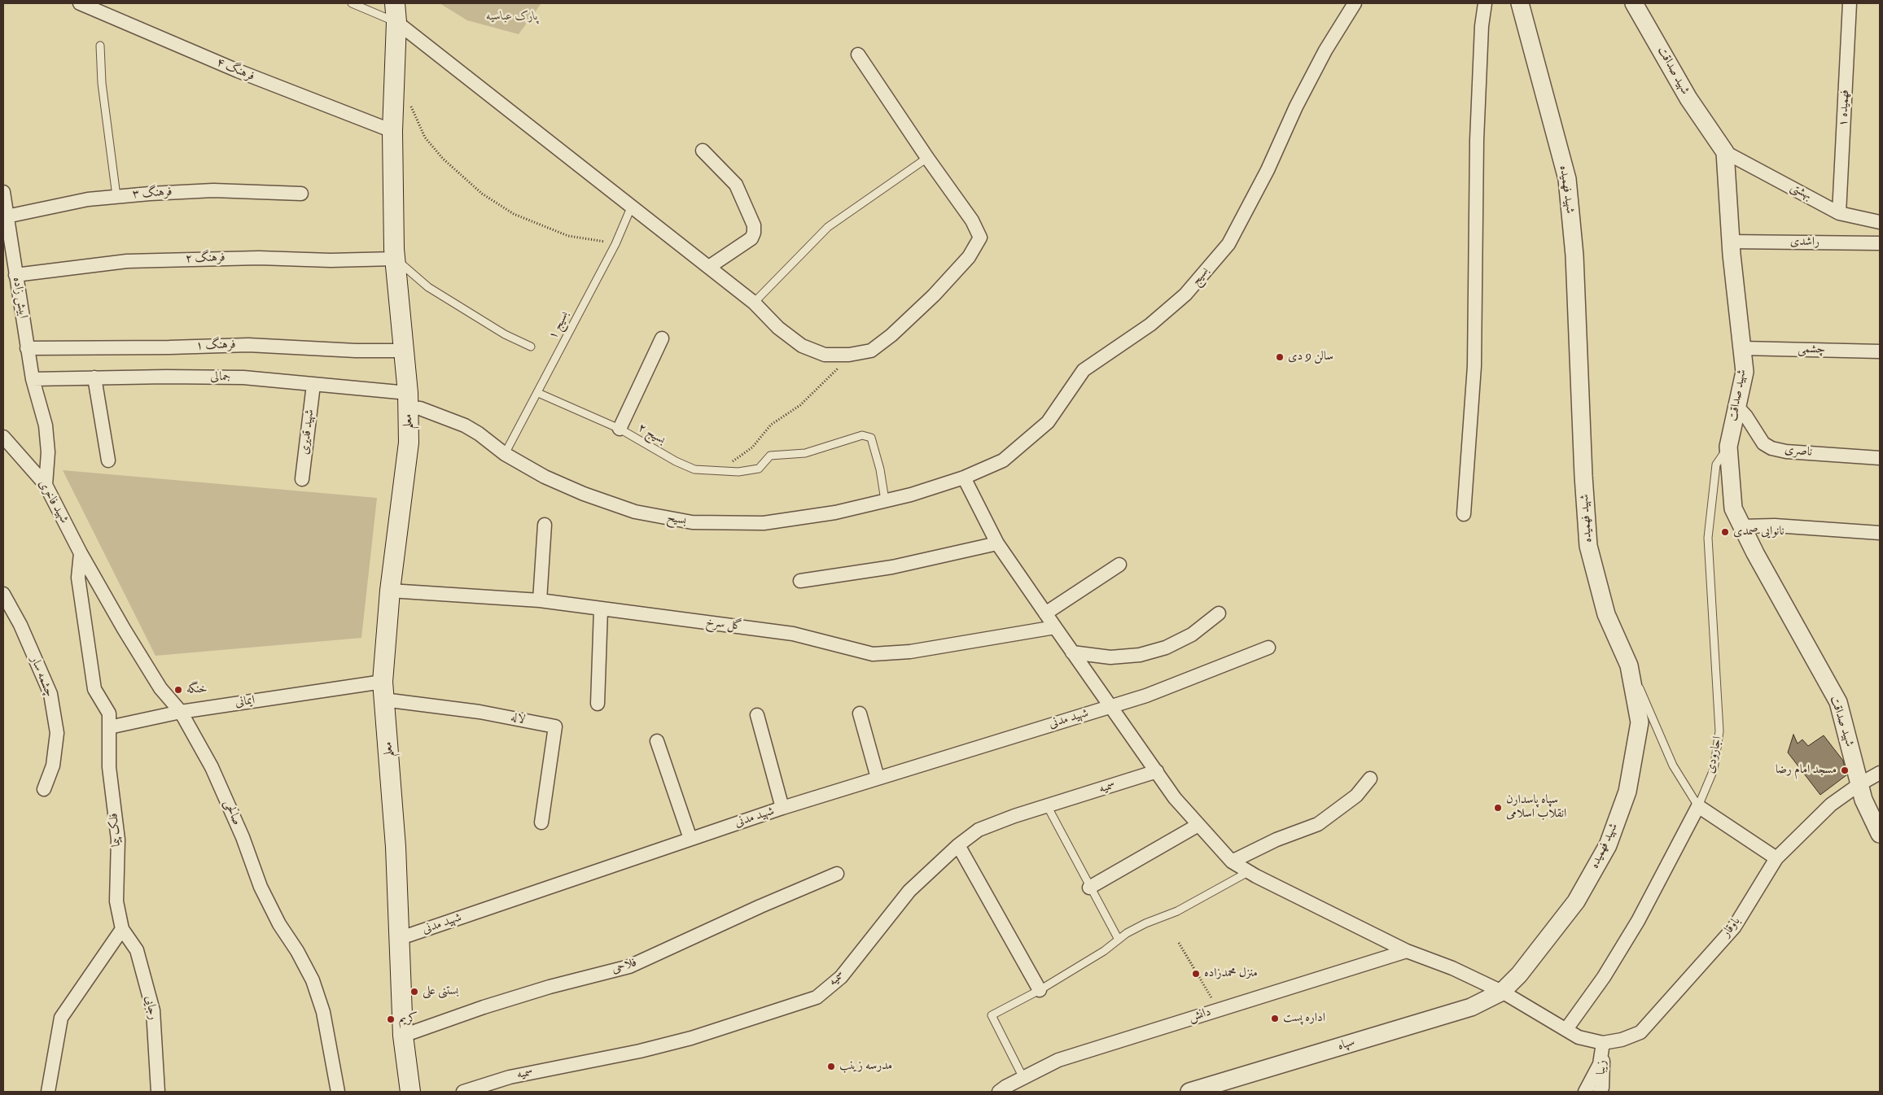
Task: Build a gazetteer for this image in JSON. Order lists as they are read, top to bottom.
{
  "streets": {
    "main road": ["معلم"],
    "street": [
      "فرهنگ ۴",
      "شهید صداقت",
      "فهمیده ۱",
      "شهید فهمیده",
      "بهشتی",
      "فرهنگ ۳",
      "راشدی",
      "فرهنگ ۲",
      "بسیج",
      "ابیش زاده",
      "فرهنگ ۱",
      "چشمی",
      "جمالی",
      "شهید قدیری",
      "ناصری",
      "شهید فاخری",
      "بسیح",
      "گل سرخ",
      "چشمه سار",
      "ایمانی",
      "لاله",
      "شهید مدنی",
      "اجارودی",
      "سمیه",
      "صالحی",
      "فلک پیما",
      "باوقار",
      "فلاحی",
      "رجایی",
      "دانش",
      "سپاه",
      "زیبا"
    ],
    "lane": ["بسیج ۱", "بسیج ۲"]
  },
  "crossings": [
    ["فرهنگ ۴", "معلم"],
    ["شهید صداقت", "بهشتی"],
    ["شهید صداقت", "راشدی"],
    ["شهید صداقت", "چشمی"],
    ["شهید صداقت", "ناصری"],
    ["شهید صداقت", "اجارودی"],
    ["شهید صداقت", "باوقار"],
    ["فهمیده ۱", "بهشتی"],
    ["شهید فهمیده", "باوقار"],
    ["شهید فهمیده", "سپاه"],
    ["فرهنگ ۳", "ابیش زاده"],
    ["فرهنگ ۲", "ابیش زاده"],
    ["فرهنگ ۲", "معلم"],
    ["بسیج", "بسیح"],
    ["بسیج", "باوقار"],
    ["ابیش زاده", "فرهنگ ۱"],
    ["ابیش زاده", "جمالی"],
    ["ابیش زاده", "شهید فاخری"],
    ["بسیج ۱", "بسیج ۲"],
    ["بسیج ۱", "بسیح"],
    ["فرهنگ ۱", "معلم"],
    ["جمالی", "معلم"],
    ["جمالی", "شهید قدیری"],
    ["جمالی", "بسیح"],
    ["معلم", "بسیح"],
    ["معلم", "گل سرخ"],
    ["معلم", "ایمانی"],
    ["معلم", "لاله"],
    ["معلم", "شهید مدنی"],
    ["معلم", "فلاحی"],
    ["بسیج ۲", "بسیح"],
    ["شهید فاخری", "صالحی"],
    ["شهید فاخری", "فلک پیما"],
    ["بسیح", "باوقار"],
    ["گل سرخ", "باوقار"],
    ["ایمانی", "لاله"],
    ["ایمانی", "صالحی"],
    ["ایمانی", "فلک پیما"],
    ["شهید مدنی", "باوقار"],
    ["اجارودی", "باوقار"],
    ["سمیه", "باوقار"],
    ["صالحی", "فلک پیما"],
    ["فلک پیما", "رجایی"],
    ["باوقار", "دانش"],
    ["باوقار", "سپاه"],
    ["باوقار", "زیبا"]
  ],
  "parks": ["پارک عباسیه"],
  "places": [
    "سالن 9 دی",
    "نانوایی صمدی",
    "خنگه",
    "مسجد امام رضا",
    "سپاه پاسدارن انقلاب اسلامی",
    "منزل محمدزاده",
    "بستنی علی",
    "اداره پست",
    "کریم",
    "مدرسه زینب"
  ]
}
